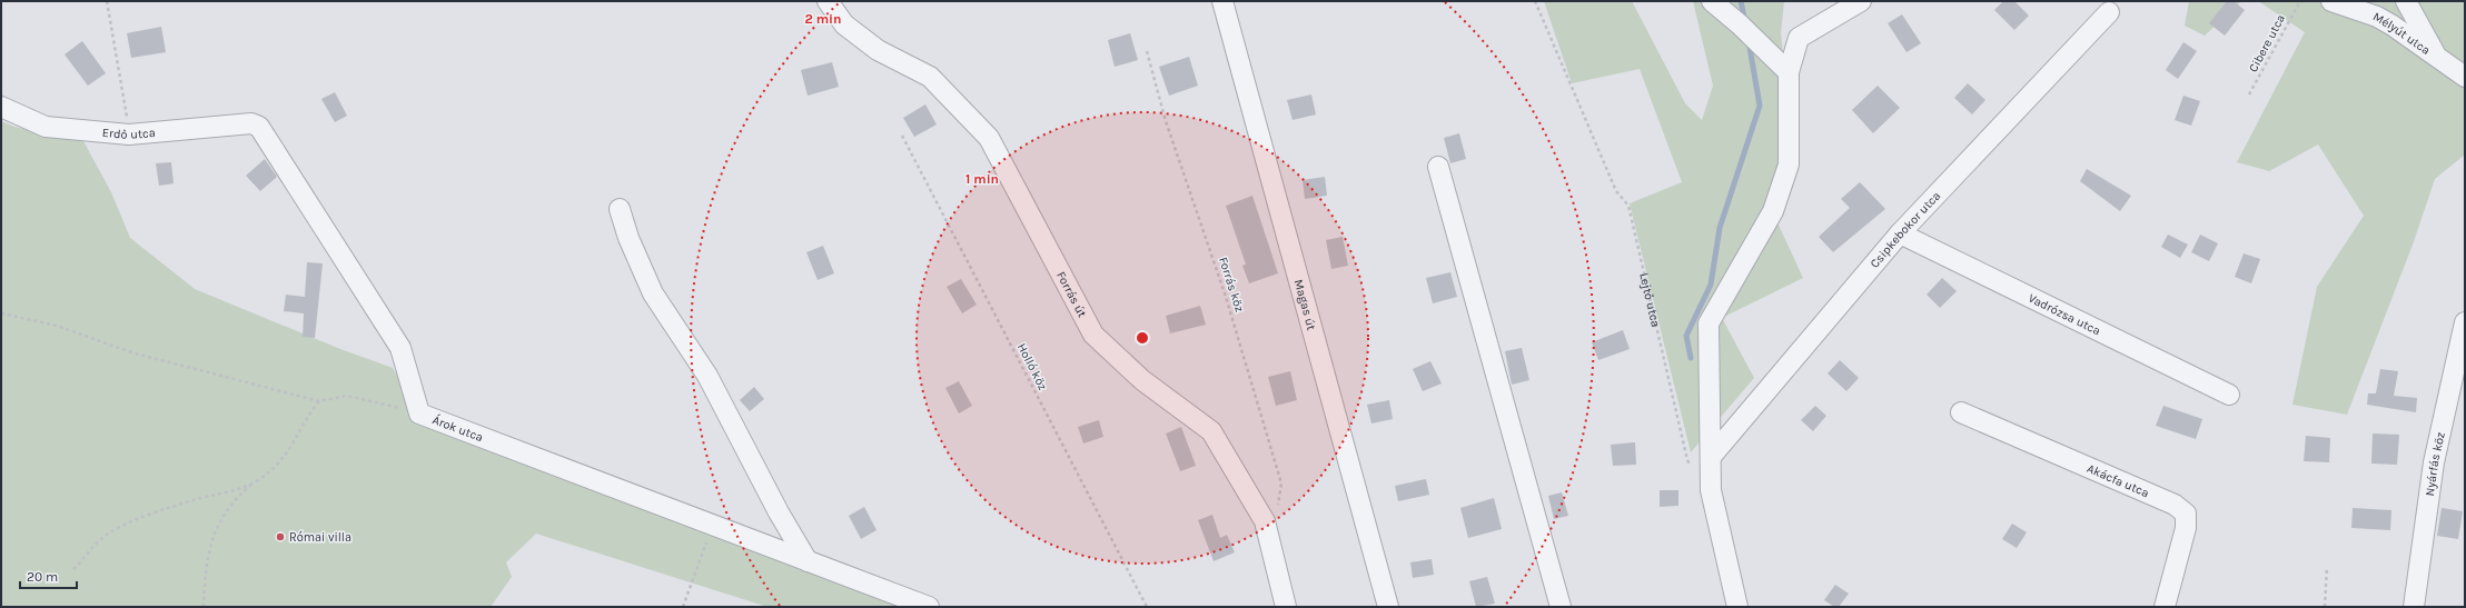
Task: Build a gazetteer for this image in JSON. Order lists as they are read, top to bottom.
{
  "streets": {
    "street": [
      "Mélyút utca",
      "Erdő utca",
      "Csipkebokor utca",
      "Forrás út",
      "Magas út",
      "Vadrózsa utca",
      "Árok utca",
      "Nyárfás köz",
      "Akácfa utca"
    ],
    "path": [
      "Cibere utca",
      "Forrás köz",
      "Lejtő utca",
      "Holló köz"
    ]
  },
  "crossings": [
    ["Erdő utca", "Árok utca"],
    ["Csipkebokor utca", "Vadrózsa utca"],
    ["Forrás köz", "Forrás út"]
  ],
  "places": ["Római villa"],
  "scale_bar": "20 m",
  "rings": ["2 min", "1 min"]
}
